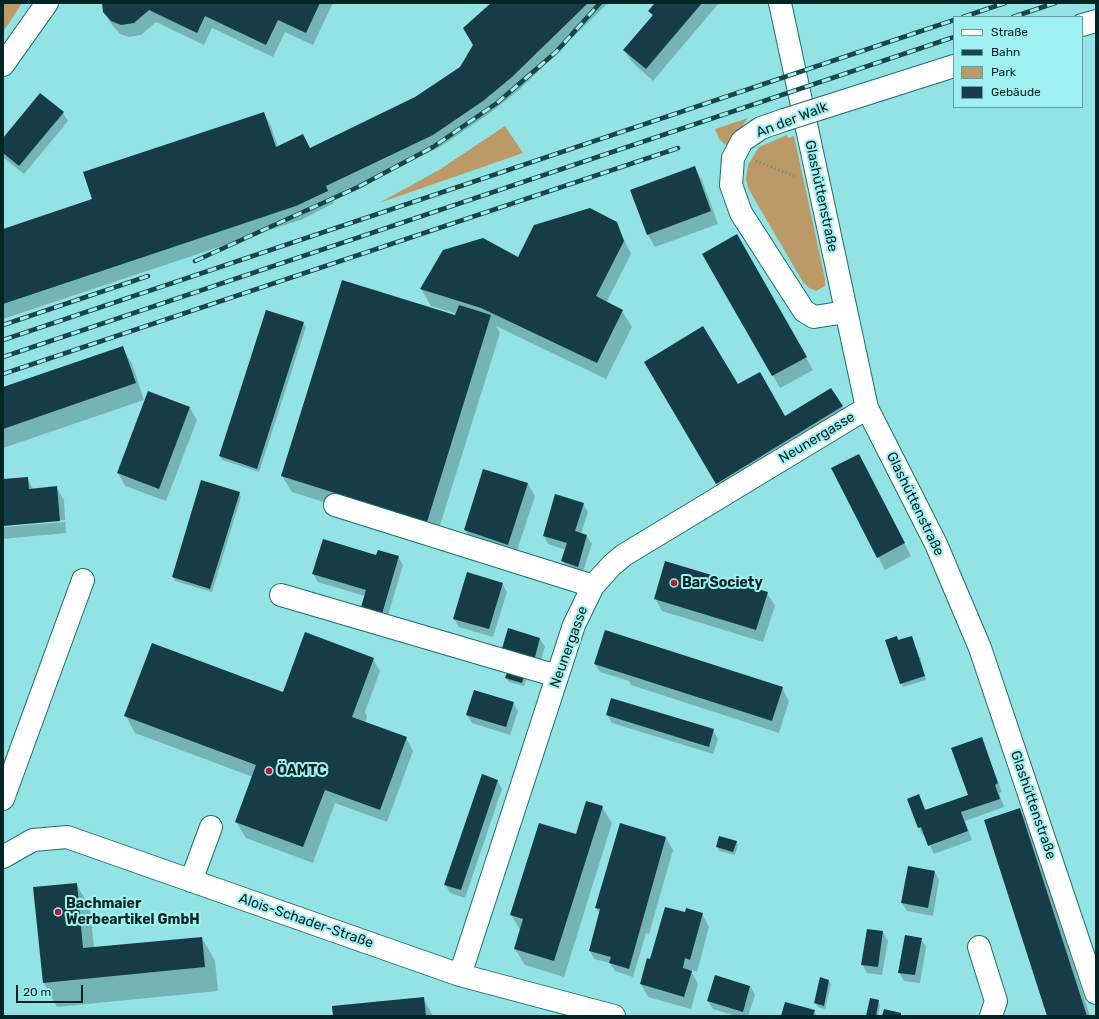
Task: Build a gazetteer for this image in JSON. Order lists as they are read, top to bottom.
{
  "streets": {
    "street": [
      "An der Walk",
      "Glashüttenstraße",
      "Neunergasse",
      "Alois-Schader-Straße"
    ]
  },
  "crossings": [
    ["An der Walk", "Glashüttenstraße"],
    ["Glashüttenstraße", "Neunergasse"],
    ["Neunergasse", "Alois-Schader-Straße"]
  ],
  "places": ["Bar Society", "ÖAMTC", "Bachmaier Werbeartikel GmbH"],
  "legend": [
    "Straße",
    "Bahn",
    "Park",
    "Gebäude"
  ],
  "scale_bar": "20 m"
}
